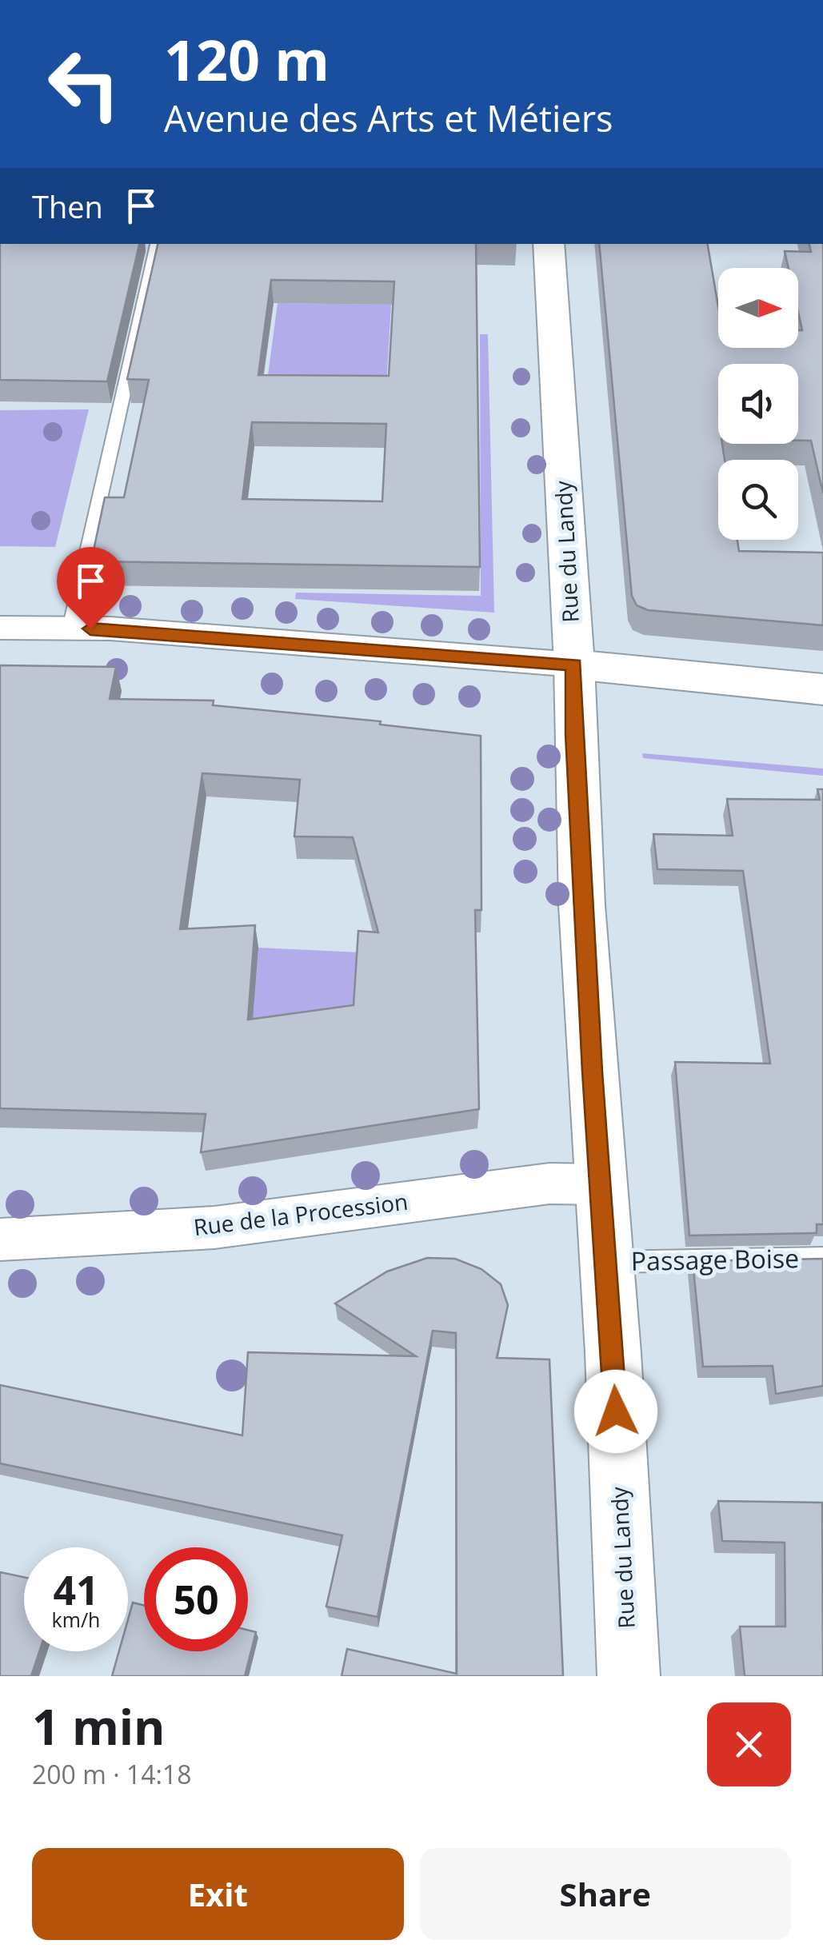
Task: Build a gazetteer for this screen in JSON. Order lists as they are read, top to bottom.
{
  "streets": {
    "main road": ["Rue du Landy"],
    "street": ["Rue de la Procession"],
    "lane": ["Passage Boise"]
  },
  "crossings": [
    ["Rue du Landy", "Rue de la Procession"],
    ["Rue du Landy", "Passage Boise"]
  ],
  "north": "right",
  "page": {
    "turn": ["120 m", "Avenue des Arts et Métiers"],
    "then": "Then",
    "speed": "41 km/h",
    "limit": "50",
    "heading": ["1 min", "200 m · 14:18"],
    "buttons": ["Exit", "Share"]
  }
}
